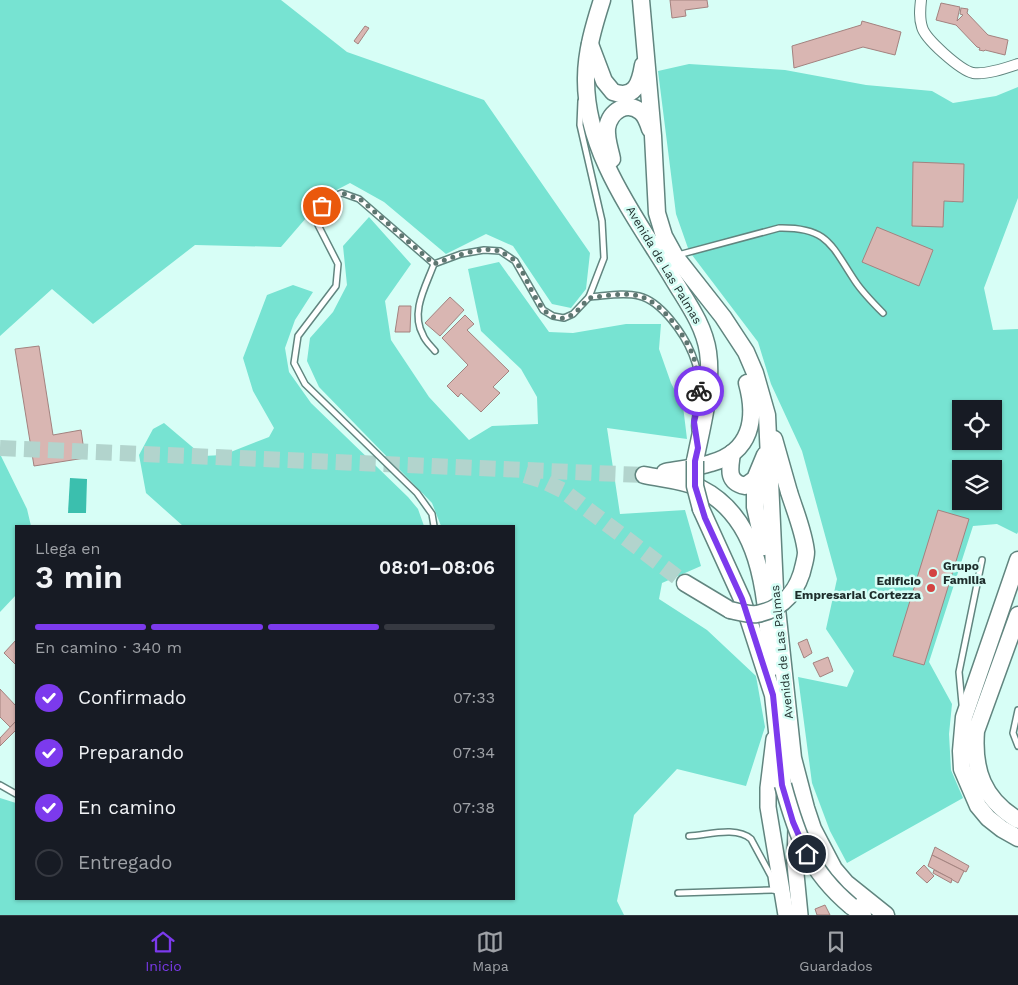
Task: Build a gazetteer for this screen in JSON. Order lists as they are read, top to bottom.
{
  "streets": {
    "main road": ["Avenida de Las Palmas"]
  },
  "places": ["Grupo Familia", "Edificio Empresarial Cortezza"],
  "page": {
    "heading": ["3 min", "Llega en", "08:01–08:06"],
    "bar": "En camino · 340 m",
    "list": [
      ["Confirmado", "07:33"],
      ["Preparando", "07:34"],
      ["En camino", "07:38"],
      "Entregado"
    ],
    "tabs": ["Inicio", "Mapa", "Guardados"]
  }
}
